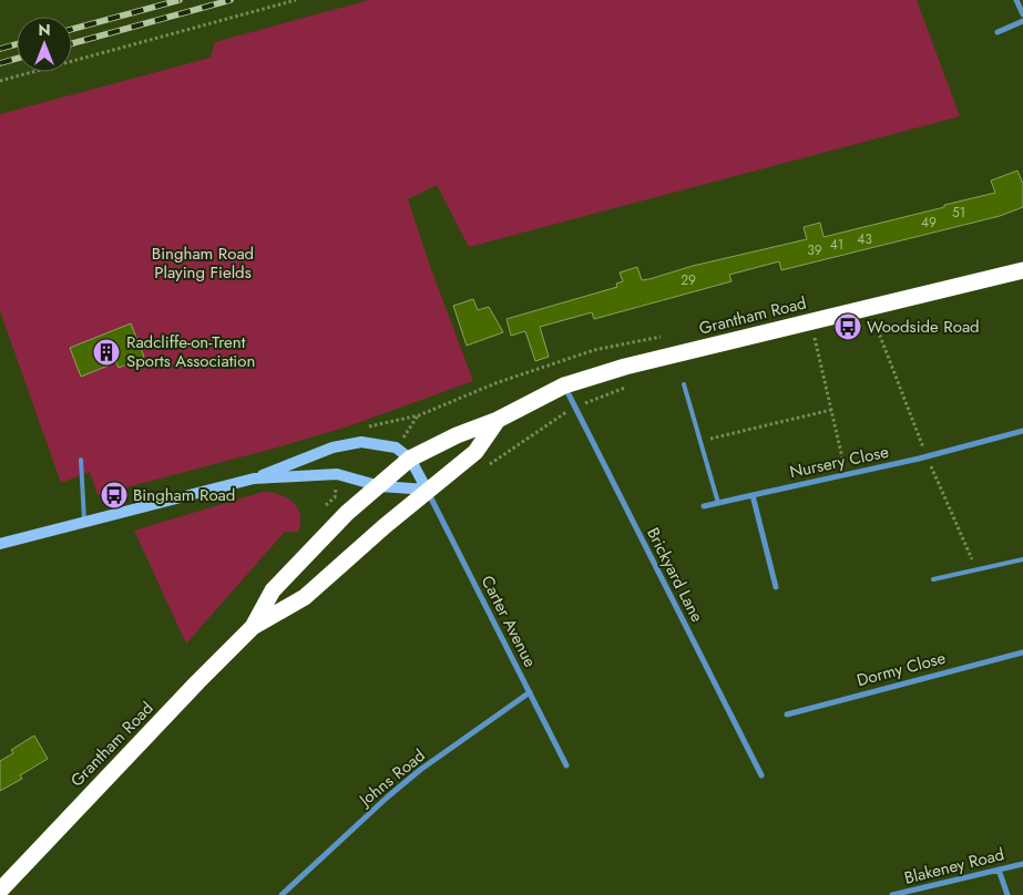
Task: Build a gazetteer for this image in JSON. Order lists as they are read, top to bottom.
{
  "streets": {
    "highway": ["Grantham Road"],
    "street": [
      "Nursery Close",
      "Brickyard Lane",
      "Carter Avenue",
      "Dormy Close",
      "Johns Road",
      "Blakeney Road"
    ]
  },
  "crossings": [
    ["Grantham Road", "Brickyard Lane"],
    ["Grantham Road", "Carter Avenue"],
    ["Carter Avenue", "Johns Road"]
  ],
  "parks": ["Bingham Road Playing Fields"],
  "places": {
    "bus stop": ["Woodside Road", "Bingham Road"],
    "building": ["Radcliffe-on-Trent Sports Association"]
  },
  "house_numbers": [
    "51",
    "49",
    "43",
    "41",
    "39",
    "29"
  ],
  "north": "top"
}
